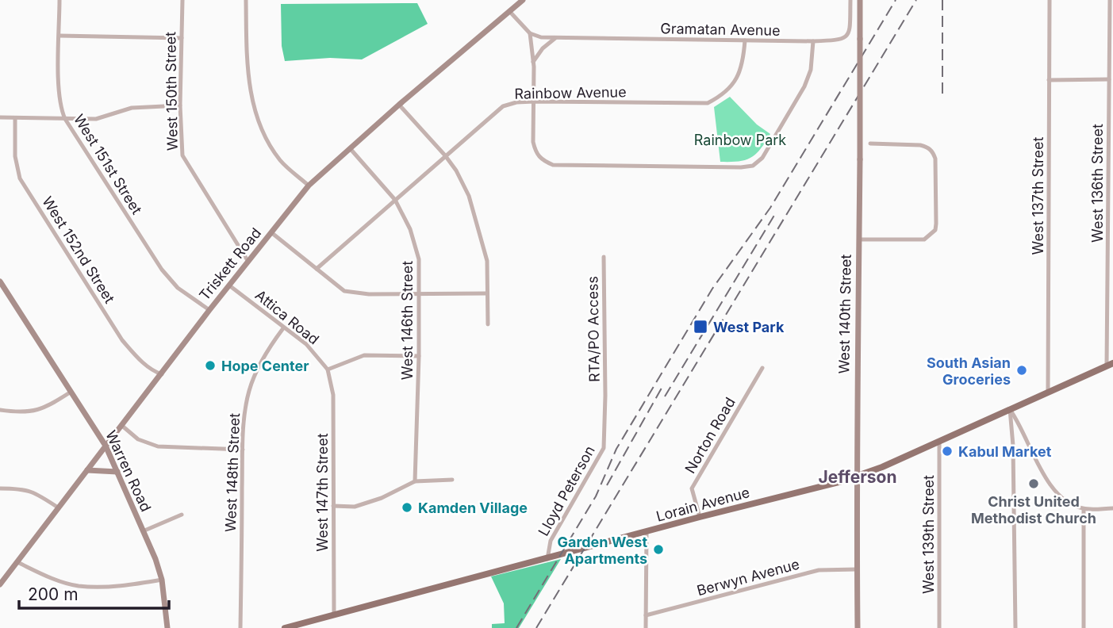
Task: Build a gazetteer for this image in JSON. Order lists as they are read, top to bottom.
{
  "streets": {
    "main road": [
      "Triskett Road",
      "West 140th Street",
      "Warren Road",
      "Lorain Avenue"
    ],
    "street": [
      "Gramatan Avenue",
      "West 150th Street",
      "Rainbow Avenue",
      "West 151st Street",
      "West 136th Street",
      "West 137th Street",
      "West 152nd Street",
      "Attica Road",
      "West 146th Street",
      "RTA/PO Access",
      "Norton Road",
      "West 148th Street",
      "Lloyd Peterson",
      "West 147th Street",
      "West 139th Street",
      "Berwyn Avenue"
    ]
  },
  "crossings": [
    ["Gramatan Avenue", "Rainbow Avenue"],
    ["West 150th Street", "Triskett Road"],
    ["Rainbow Avenue", "West 146th Street"],
    ["West 151st Street", "Triskett Road"],
    ["West 136th Street", "Lorain Avenue"],
    ["West 137th Street", "Lorain Avenue"],
    ["West 152nd Street", "Triskett Road"],
    ["Triskett Road", "Attica Road"],
    ["Triskett Road", "West 146th Street"],
    ["Triskett Road", "Warren Road"],
    ["West 140th Street", "Lorain Avenue"],
    ["West 140th Street", "Berwyn Avenue"],
    ["Attica Road", "West 148th Street"],
    ["Attica Road", "West 147th Street"],
    ["RTA/PO Access", "Lloyd Peterson"],
    ["Norton Road", "Lorain Avenue"],
    ["Lloyd Peterson", "Lorain Avenue"],
    ["West 147th Street", "Lorain Avenue"],
    ["Lorain Avenue", "West 139th Street"]
  ],
  "districts": ["Jefferson"],
  "parks": ["Rainbow Park"],
  "places": {
    "transit": ["West Park"],
    "other": [
      "Hope Center",
      "South Asian Groceries",
      "Kabul Market",
      "Christ United Methodist Church",
      "Kamden Village",
      "Garden West Apartments"
    ]
  },
  "scale_bar": "200 m"
}
